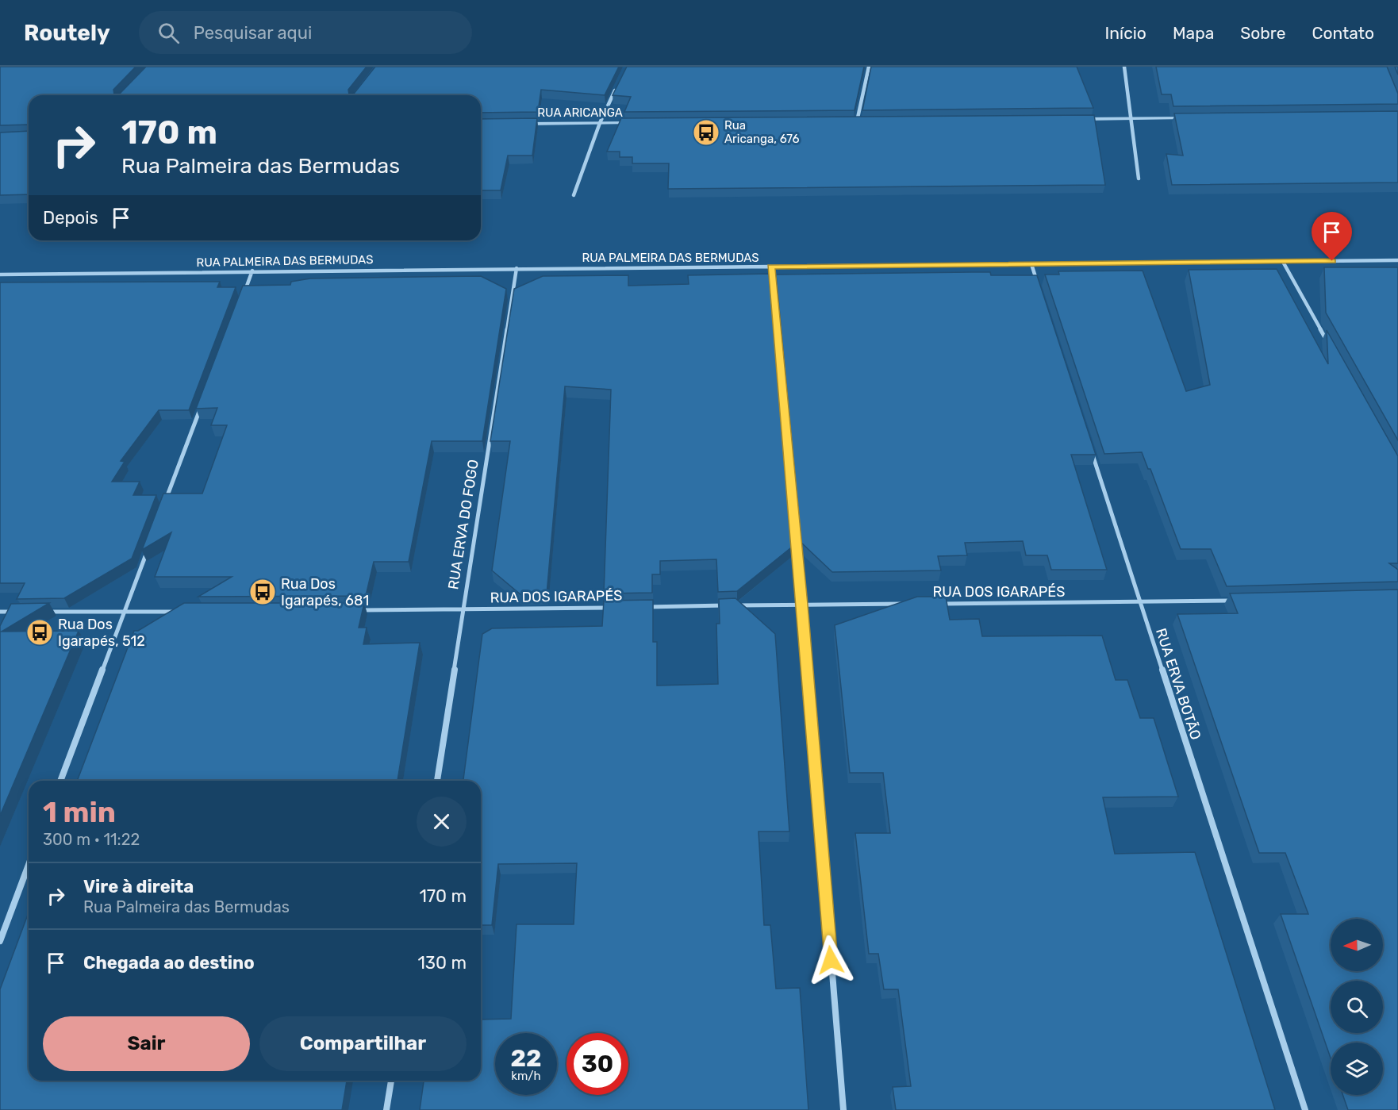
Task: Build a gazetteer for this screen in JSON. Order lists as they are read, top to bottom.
{
  "streets": {
    "street": [
      "RUA ARICANGA",
      "RUA PALMEIRA DAS BERMUDAS",
      "RUA ERVA DO FOGO",
      "RUA DOS IGARAPÉS",
      "RUA ERVA BOTÃO"
    ]
  },
  "crossings": [
    ["RUA PALMEIRA DAS BERMUDAS", "RUA ERVA DO FOGO"],
    ["RUA ERVA DO FOGO", "RUA DOS IGARAPÉS"],
    ["RUA DOS IGARAPÉS", "RUA ERVA BOTÃO"]
  ],
  "places": {
    "bus stop": ["Rua Aricanga, 676", "Rua Dos Igarapés, 681", "Rua Dos Igarapés, 512"]
  },
  "north": "left",
  "page": {
    "header": "Routely",
    "search": "Pesquisar aqui",
    "nav": [
      "Início",
      "Mapa",
      "Sobre",
      "Contato"
    ],
    "turn": ["170 m", "Rua Palmeira das Bermudas"],
    "then": "Depois",
    "heading": ["1 min", "300 m · 11:22"],
    "list": [
      {
        "name": "Vire à direita",
        "note": "Rua Palmeira das Bermudas",
        "value": "170 m"
      },
      {
        "name": "Chegada ao destino",
        "value": "130 m"
      }
    ],
    "buttons": ["Sair", "Compartilhar"],
    "speed": "22 km/h",
    "limit": "30"
  }
}
